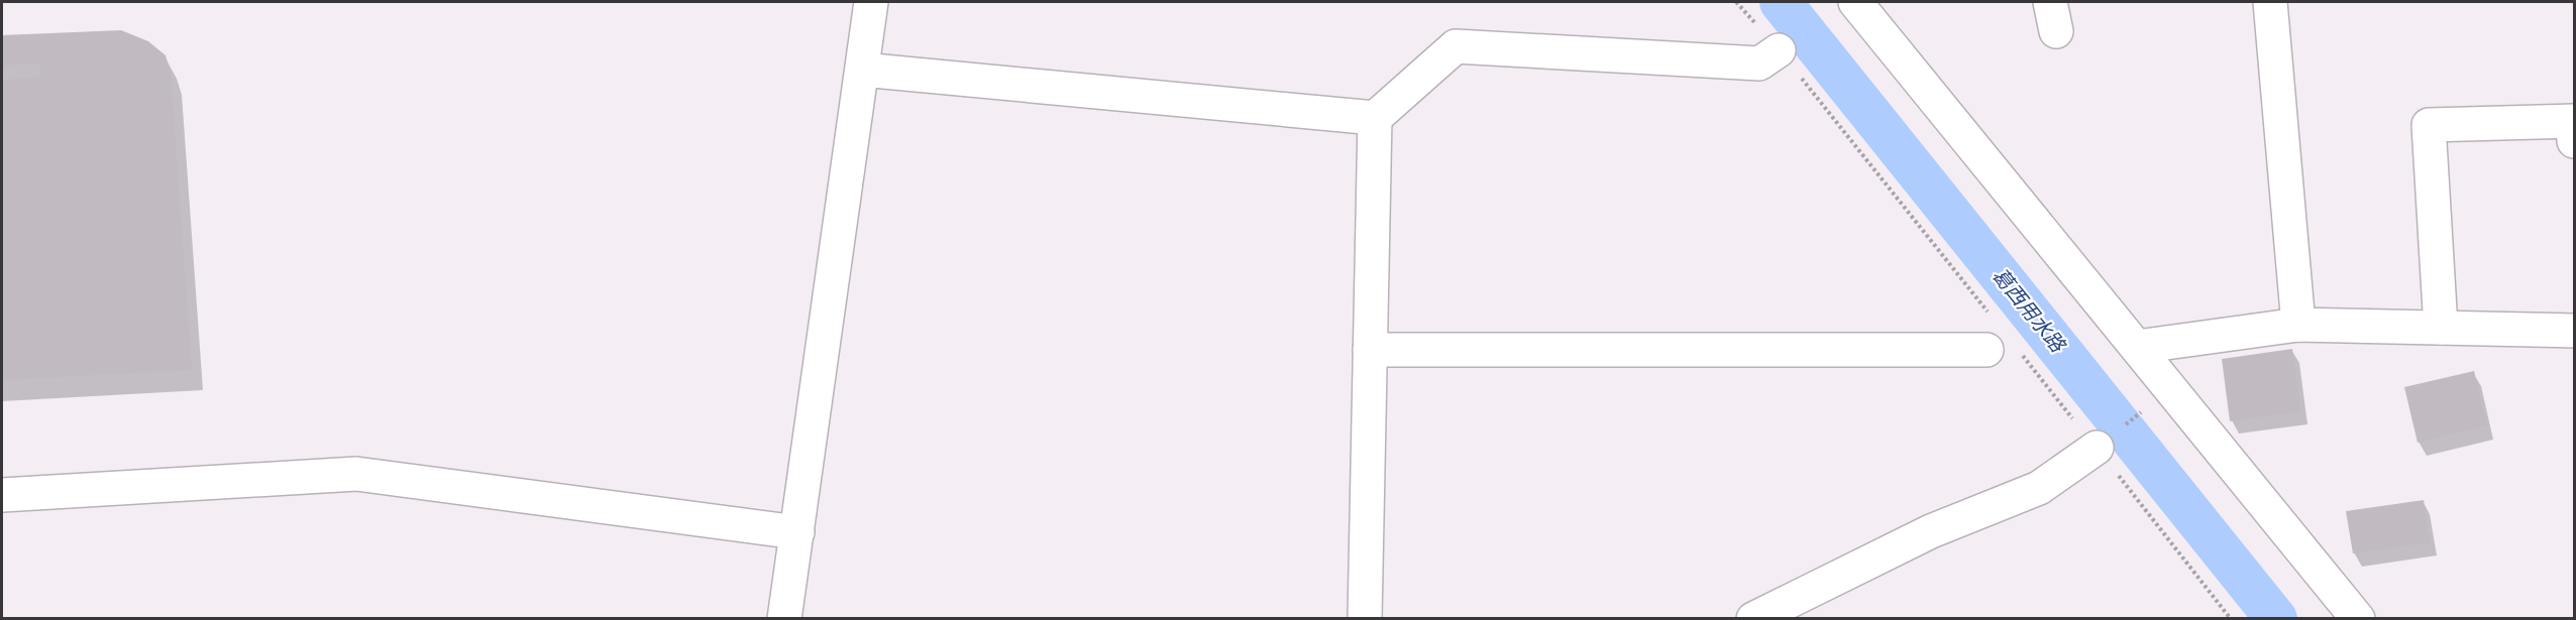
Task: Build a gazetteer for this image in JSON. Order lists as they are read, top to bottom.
{
  "water": ["葛西用水路"]
}
